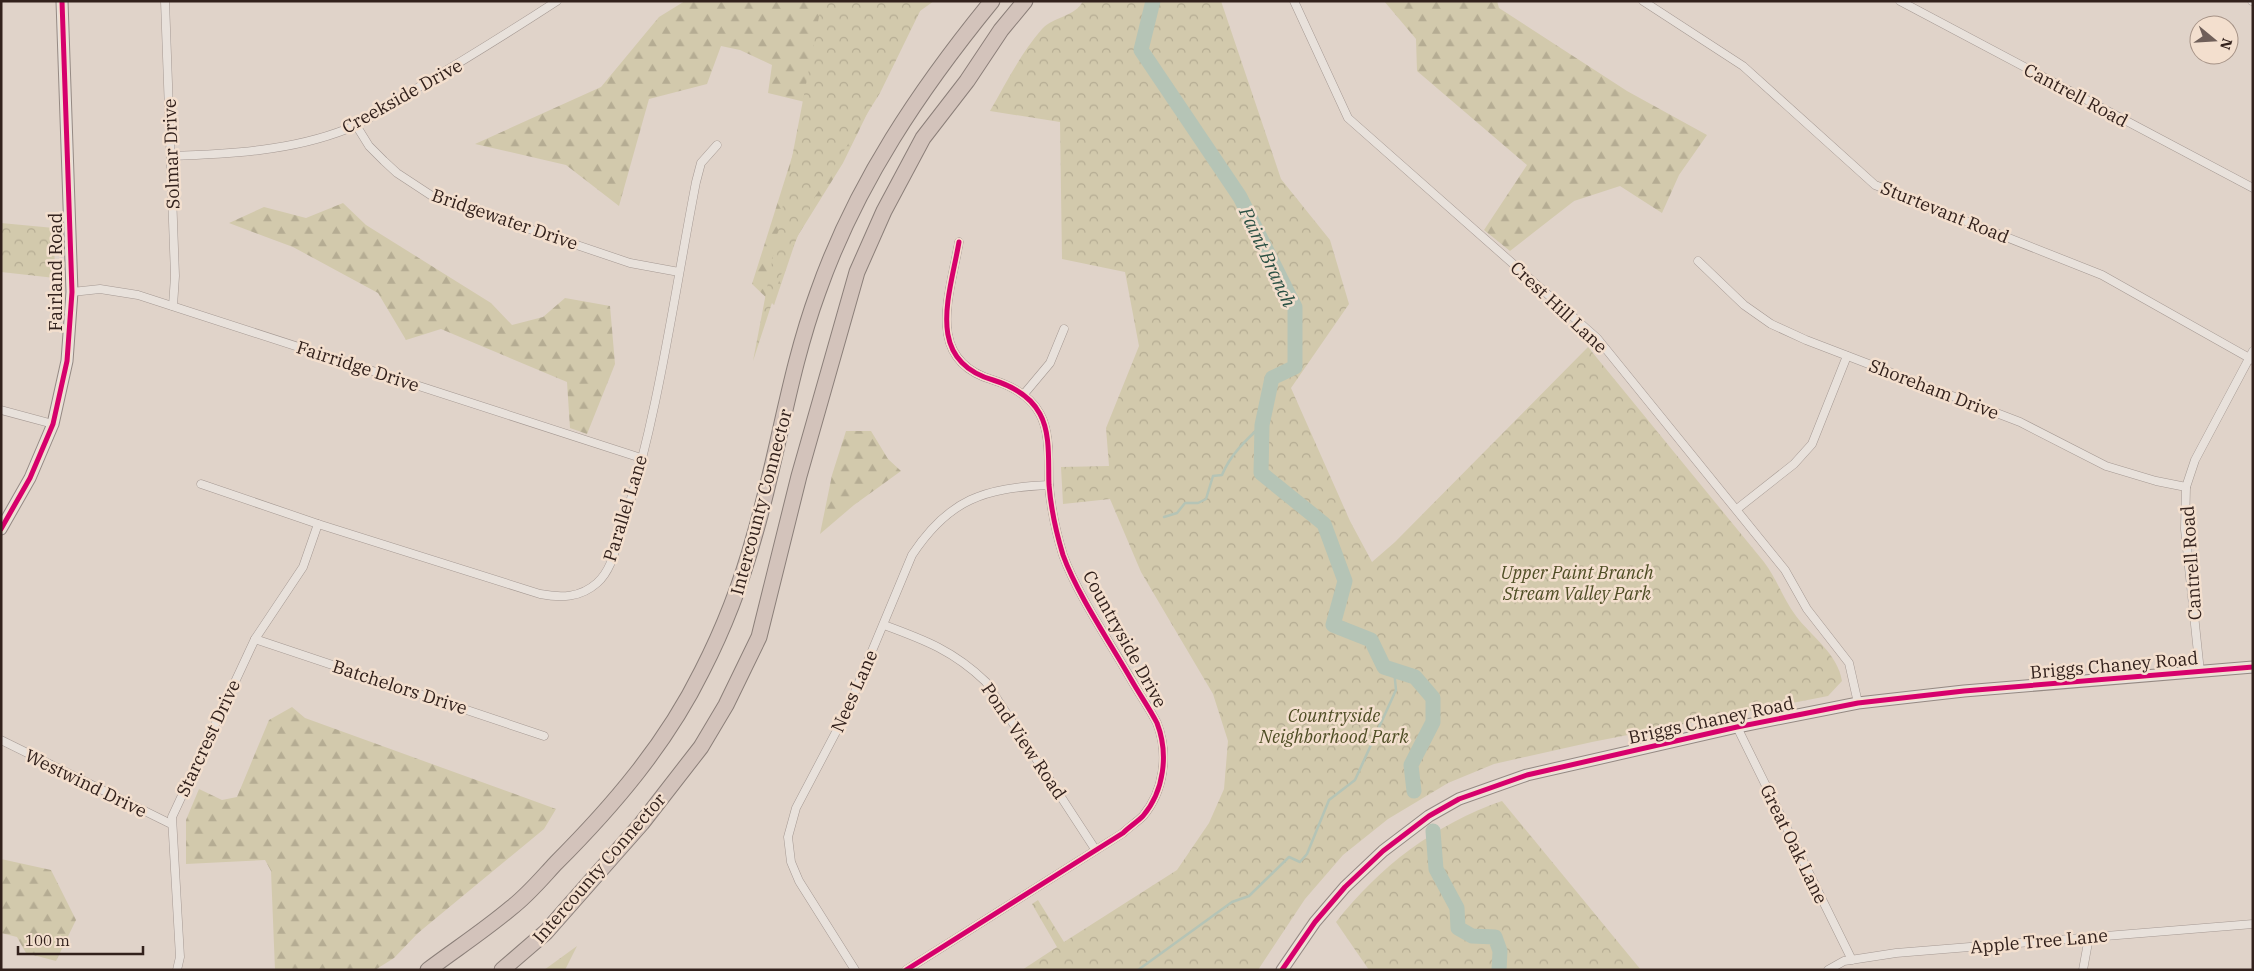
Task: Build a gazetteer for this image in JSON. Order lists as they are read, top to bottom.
{
  "streets": {
    "highway": ["Intercounty Connector"],
    "main road": ["Fairland Road", "Briggs Chaney Road"],
    "street": [
      "Cantrell Road",
      "Creekside Drive",
      "Solmar Drive",
      "Sturtevant Road",
      "Bridgewater Drive",
      "Crest Hill Lane",
      "Fairridge Drive",
      "Shoreham Drive",
      "Parallel Lane",
      "Countryside Drive",
      "Batchelors Drive",
      "Nees Lane",
      "Starcrest Drive",
      "Pond View Road",
      "Westwind Drive",
      "Great Oak Lane",
      "Apple Tree Lane"
    ]
  },
  "crossings": [
    ["Cantrell Road", "Sturtevant Road"],
    ["Cantrell Road", "Shoreham Drive"],
    ["Cantrell Road", "Briggs Chaney Road"],
    ["Creekside Drive", "Solmar Drive"],
    ["Creekside Drive", "Bridgewater Drive"],
    ["Solmar Drive", "Fairridge Drive"],
    ["Bridgewater Drive", "Parallel Lane"],
    ["Fairland Road", "Fairridge Drive"],
    ["Crest Hill Lane", "Briggs Chaney Road"],
    ["Fairridge Drive", "Parallel Lane"],
    ["Parallel Lane", "Starcrest Drive"],
    ["Countryside Drive", "Nees Lane"],
    ["Countryside Drive", "Pond View Road"],
    ["Briggs Chaney Road", "Great Oak Lane"],
    ["Batchelors Drive", "Starcrest Drive"],
    ["Nees Lane", "Pond View Road"],
    ["Starcrest Drive", "Westwind Drive"],
    ["Great Oak Lane", "Apple Tree Lane"]
  ],
  "water": ["Paint Branch"],
  "parks": ["Upper Paint Branch Stream Valley Park", "Countryside Neighborhood Park"],
  "scale_bar": "100 m",
  "north": "right"
}
